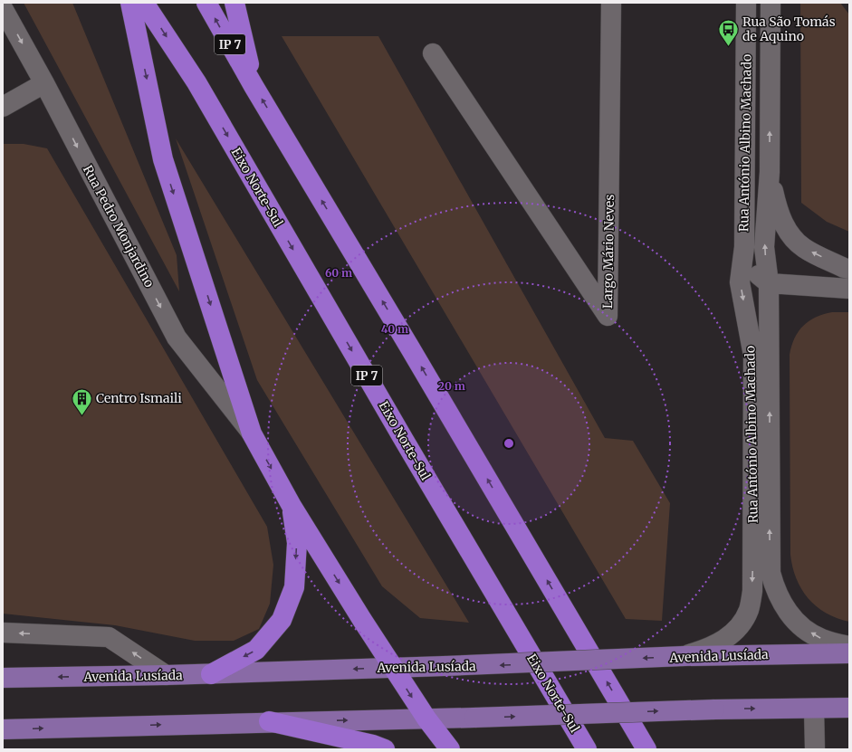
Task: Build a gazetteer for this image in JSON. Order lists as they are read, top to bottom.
{
  "streets": {
    "highway": ["IP 7", "Eixo Norte-Sul"],
    "main road": ["Avenida Lusíada"],
    "street": ["Rua António Albino Machado", "Rua Pedro Monjardino", "Largo Mário Neves"]
  },
  "crossings": [
    ["Rua António Albino Machado", "Avenida Lusíada"]
  ],
  "one_way": ["Rua Pedro Monjardino"],
  "places": {
    "bus stop": ["Rua São Tomás de Aquino"],
    "building": ["Centro Ismaili"]
  },
  "rings": ["60 m", "40 m", "20 m"]
}
